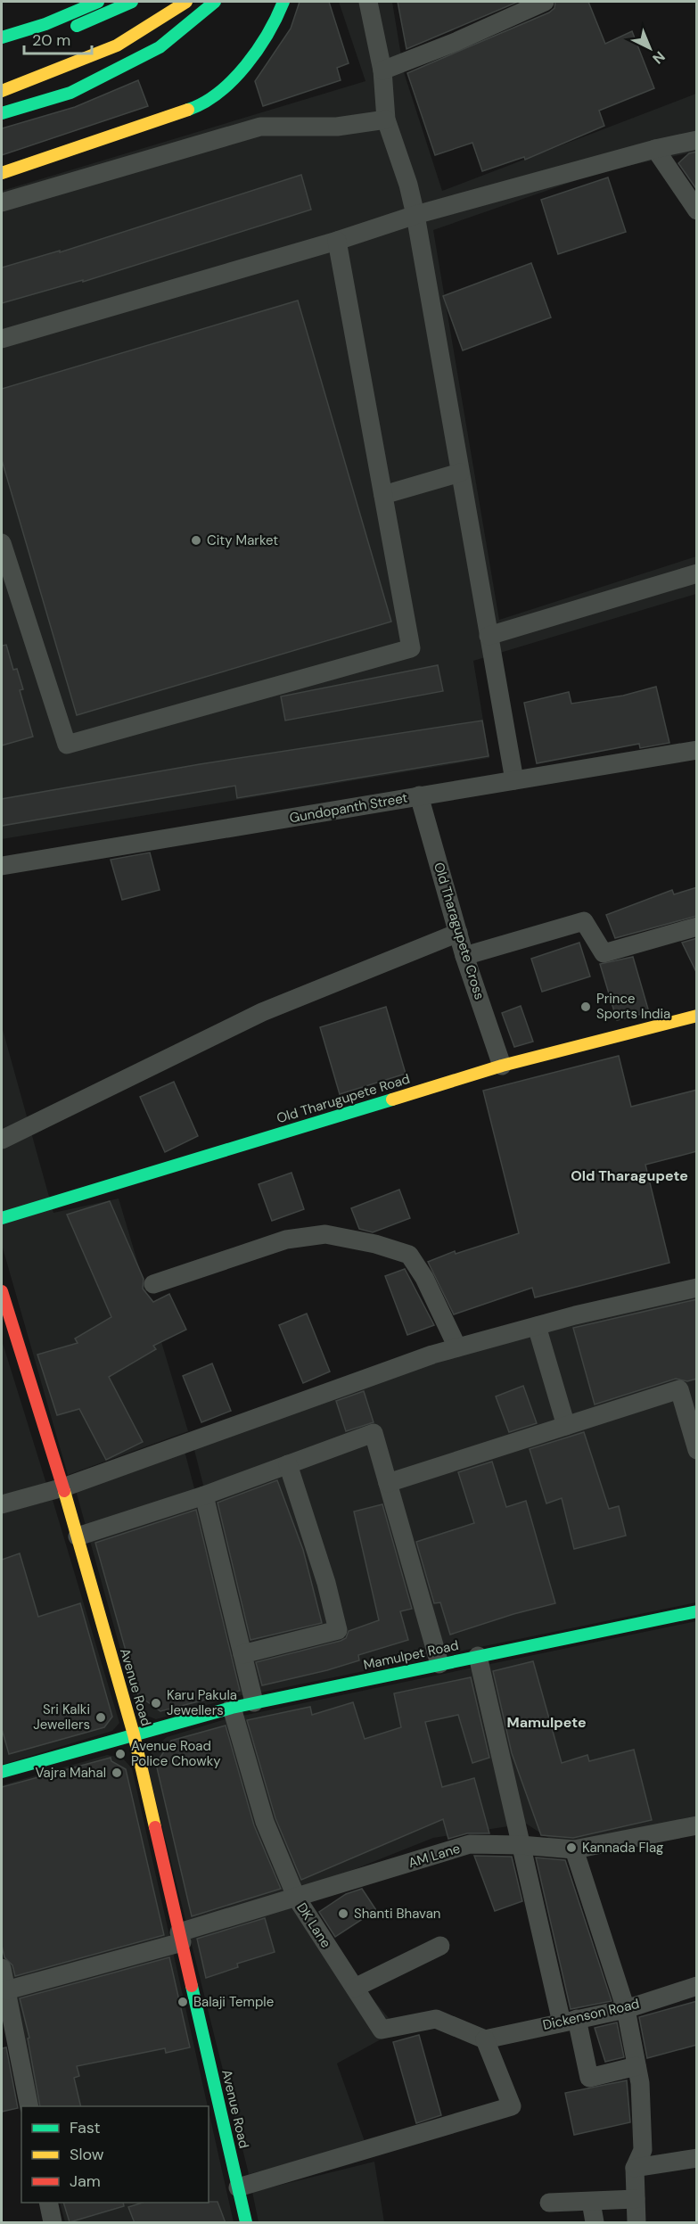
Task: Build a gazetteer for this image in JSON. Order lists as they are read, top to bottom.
{
  "streets": {
    "main road": ["Old Tharugupete Road", "Mamulpet Road", "Avenue Road"],
    "street": [
      "Gundopanth Street",
      "Old Tharagupete Cross",
      "AM Lane",
      "DK Lane",
      "Dickenson Road"
    ]
  },
  "crossings": [
    ["Gundopanth Street", "Old Tharagupete Cross"],
    ["Old Tharagupete Cross", "Old Tharugupete Road"],
    ["Mamulpet Road", "Avenue Road"],
    ["Mamulpet Road", "DK Lane"],
    ["Avenue Road", "AM Lane"],
    ["AM Lane", "DK Lane"],
    ["DK Lane", "Dickenson Road"]
  ],
  "districts": ["Old Tharagupete", "Mamulpete"],
  "places": [
    "City Market",
    "Prince Sports India",
    "Karu Pakula Jewellers",
    "Sri Kalki Jewellers",
    "Avenue Road Police Chowky",
    "Vajra Mahal",
    "Kannada Flag",
    "Shanti Bhavan",
    "Balaji Temple"
  ],
  "legend": ["Fast", "Slow", "Jam"],
  "scale_bar": "20 m",
  "north": "bottom right"
}
